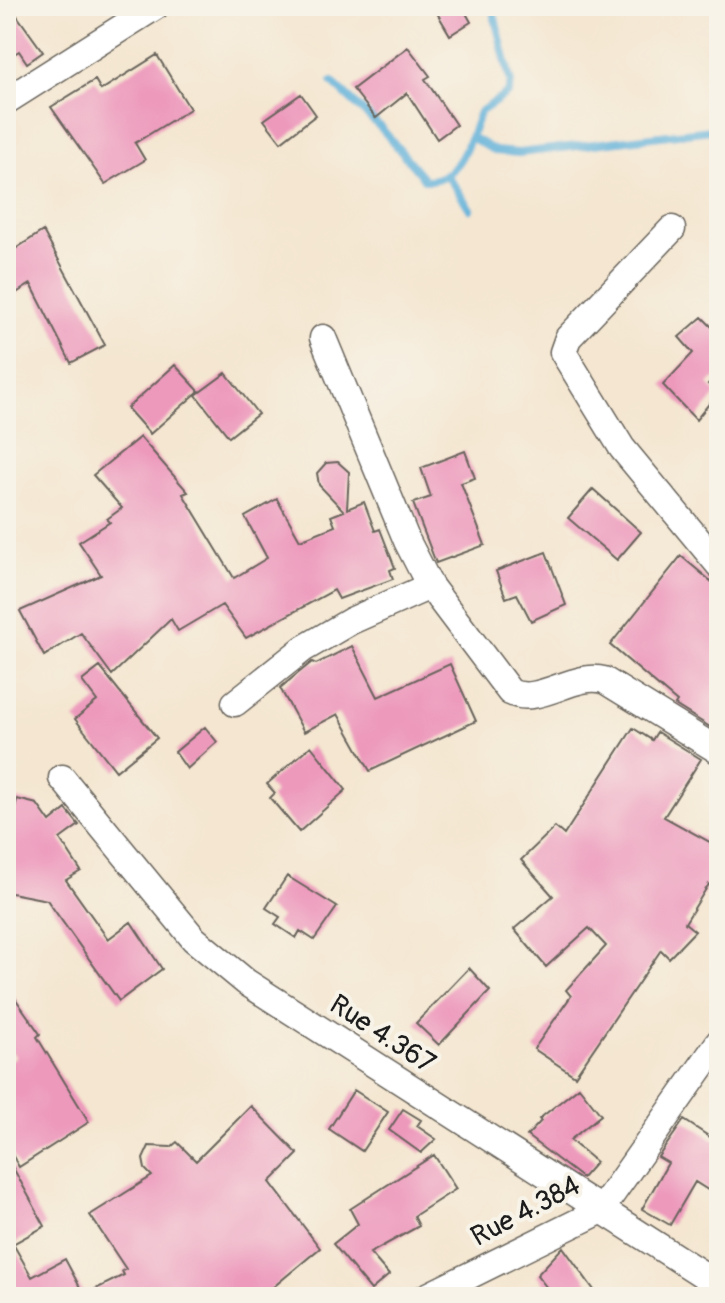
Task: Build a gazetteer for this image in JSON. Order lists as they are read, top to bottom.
{
  "streets": {
    "street": ["Rue 4.367", "Rue 4.384"]
  },
  "crossings": [
    ["Rue 4.367", "Rue 4.384"]
  ]
}
